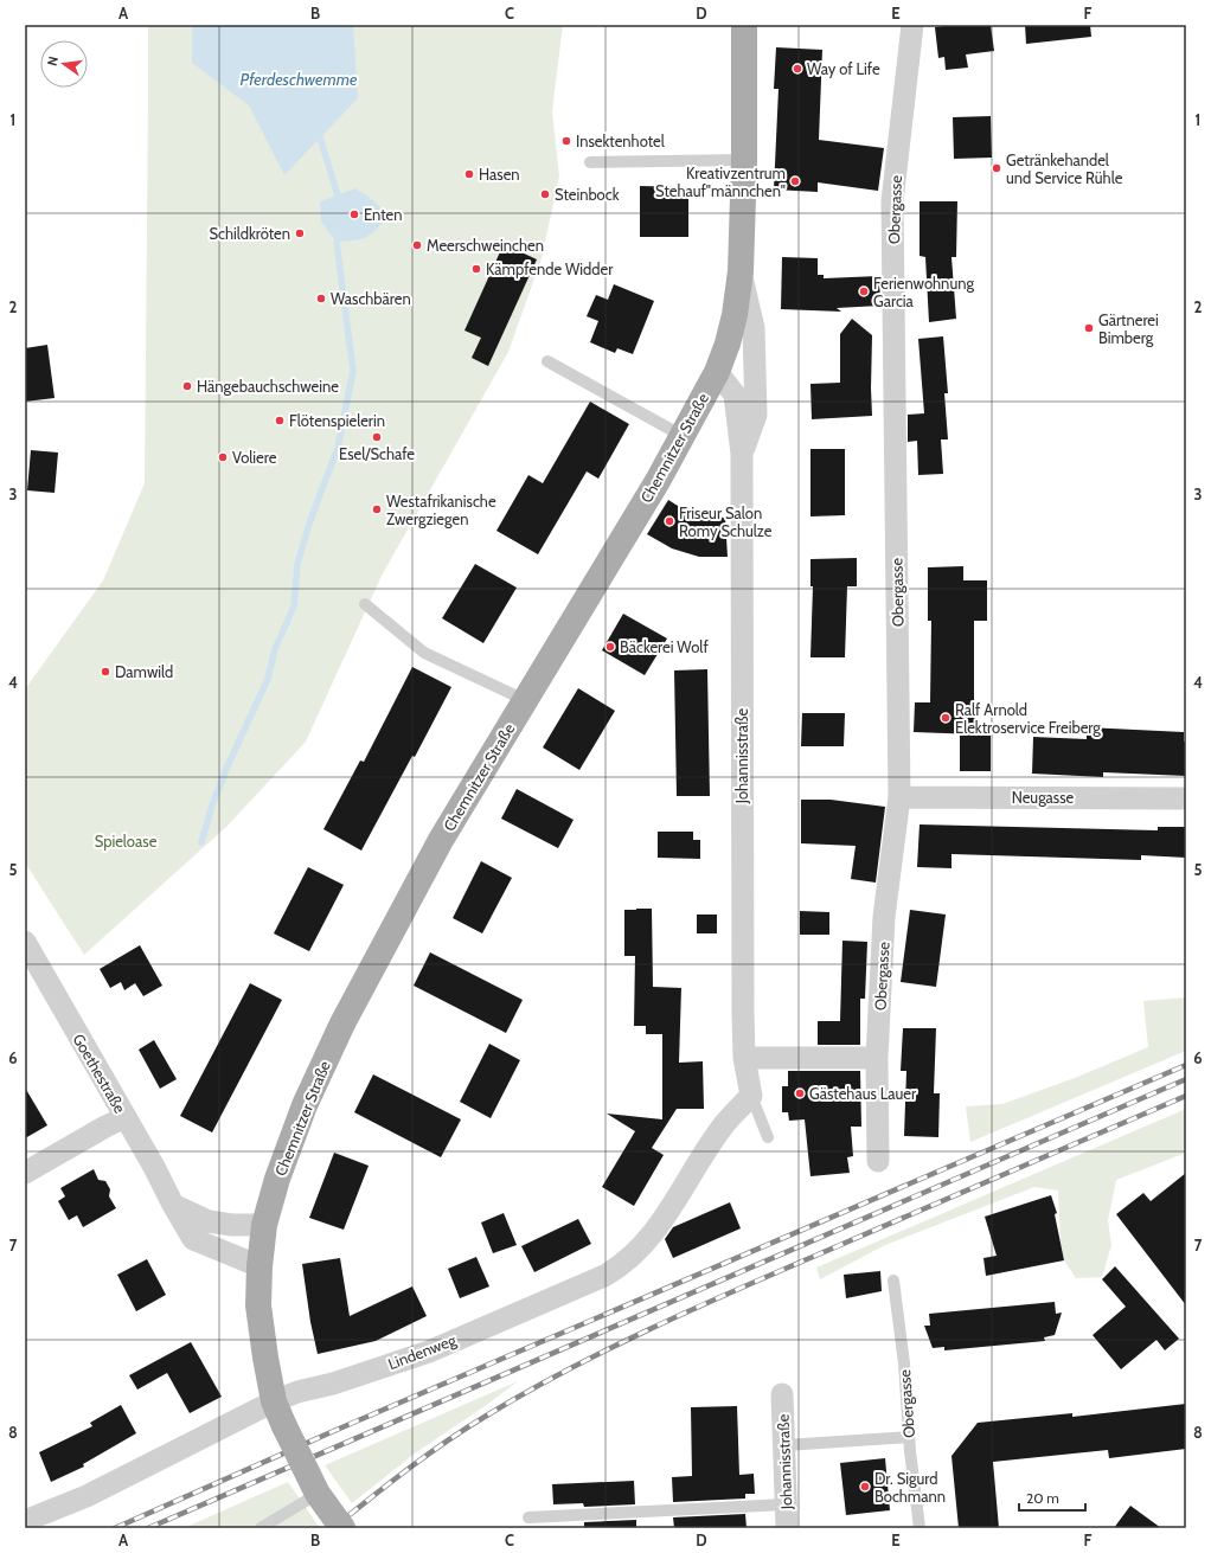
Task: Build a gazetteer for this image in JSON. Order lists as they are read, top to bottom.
{
  "streets": {
    "main road": ["Chemnitzer Straße"],
    "street": [
      "Obergasse",
      "Johannisstraße",
      "Neugasse",
      "Goethestraße",
      "Lindenweg"
    ]
  },
  "crossings": [
    ["Obergasse", "Neugasse"],
    ["Chemnitzer Straße", "Johannisstraße"],
    ["Chemnitzer Straße", "Goethestraße"],
    ["Chemnitzer Straße", "Lindenweg"],
    ["Johannisstraße", "Lindenweg"]
  ],
  "water": ["Pferdeschwemme"],
  "parks": ["Spieloase"],
  "places": [
    "Way of Life",
    "Insektenhotel",
    "Getränkehandel und Service Rühle",
    "Hasen",
    "Kreativzentrum Stehauf\"männchen\"",
    "Steinbock",
    "Enten",
    "Schildkröten",
    "Meerschweinchen",
    "Kämpfende Widder",
    "Ferienwohnung Garcia",
    "Waschbären",
    "Gärtnerei Bimberg",
    "Hängebauchschweine",
    "Flötenspielerin",
    "Esel/Schafe",
    "Voliere",
    "Westafrikanische Zwergziegen",
    "Friseur Salon Romy Schulze",
    "Bäckerei Wolf",
    "Damwild",
    "Ralf Arnold Elektroservice Freiberg",
    "Gästehaus Lauer",
    "Dr. Sigurd Bochmann"
  ],
  "scale_bar": "20 m",
  "north": "left",
  "grid": {
    "columns": [
      "A",
      "B",
      "C",
      "D",
      "E",
      "F"
    ],
    "rows": [
      "1",
      "2",
      "3",
      "4",
      "5",
      "6",
      "7",
      "8"
    ]
  }
}
